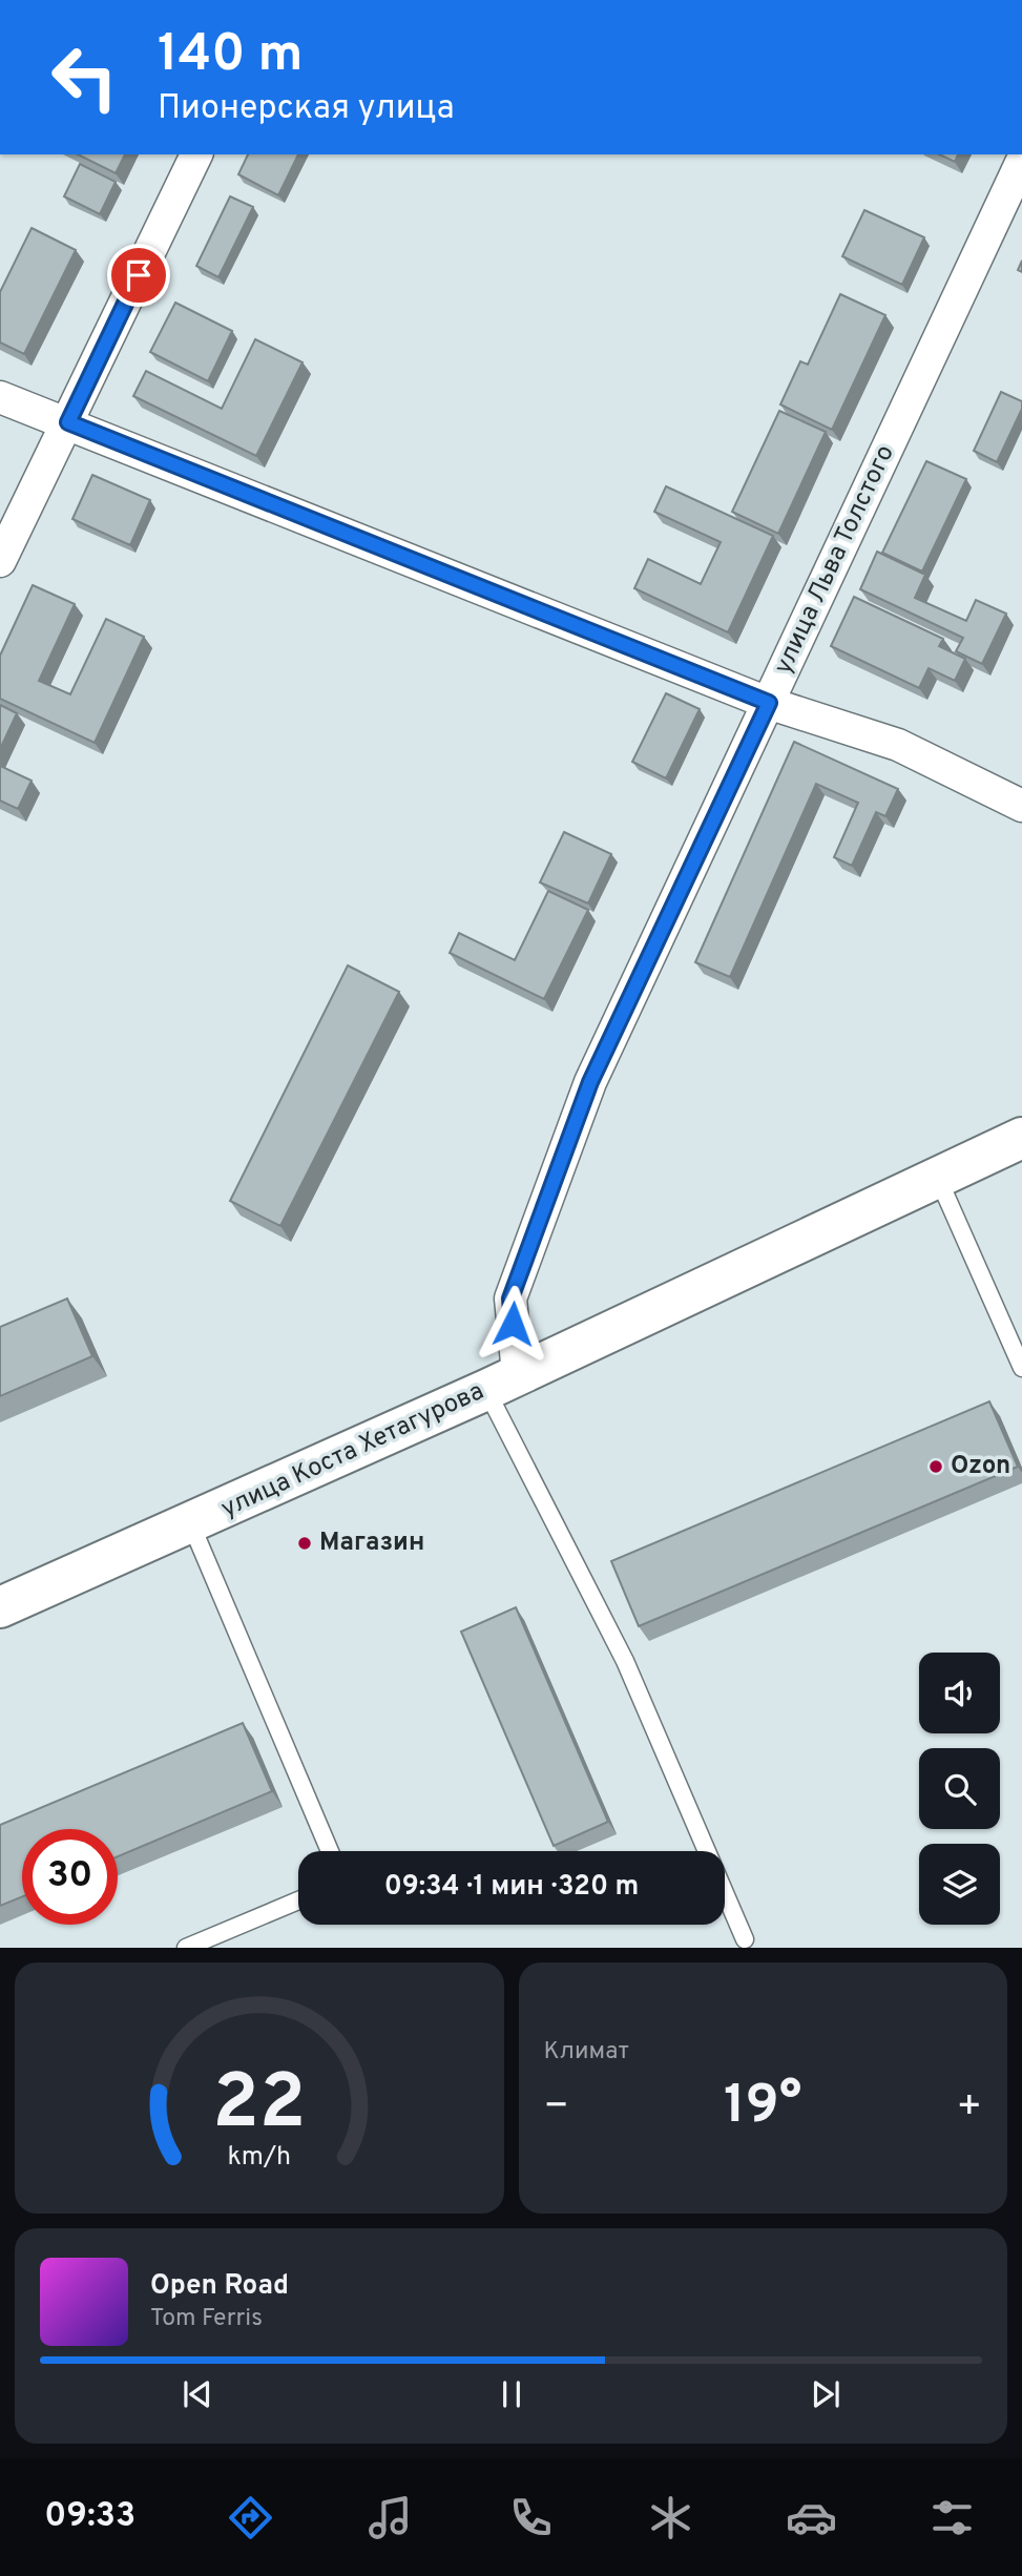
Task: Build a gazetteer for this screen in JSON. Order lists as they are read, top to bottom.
{
  "streets": {
    "main road": ["улица Коста Хетагурова"],
    "street": ["улица Льва Толстого"]
  },
  "crossings": [
    ["улица Льва Толстого", "улица Коста Хетагурова"]
  ],
  "places": ["Ozon", "Магазин"],
  "page": {
    "turn": ["140 m", "Пионерская улица"],
    "limit": "30",
    "trip": "09:34 · 1 мин · 320 m",
    "tile": "Климат",
    "heat": ["−", "19°", "+"],
    "song": ["Open Road", "Tom Ferris"],
    "tabs": "09:33",
    "gauge": ["22", "km/h"]
  }
}
